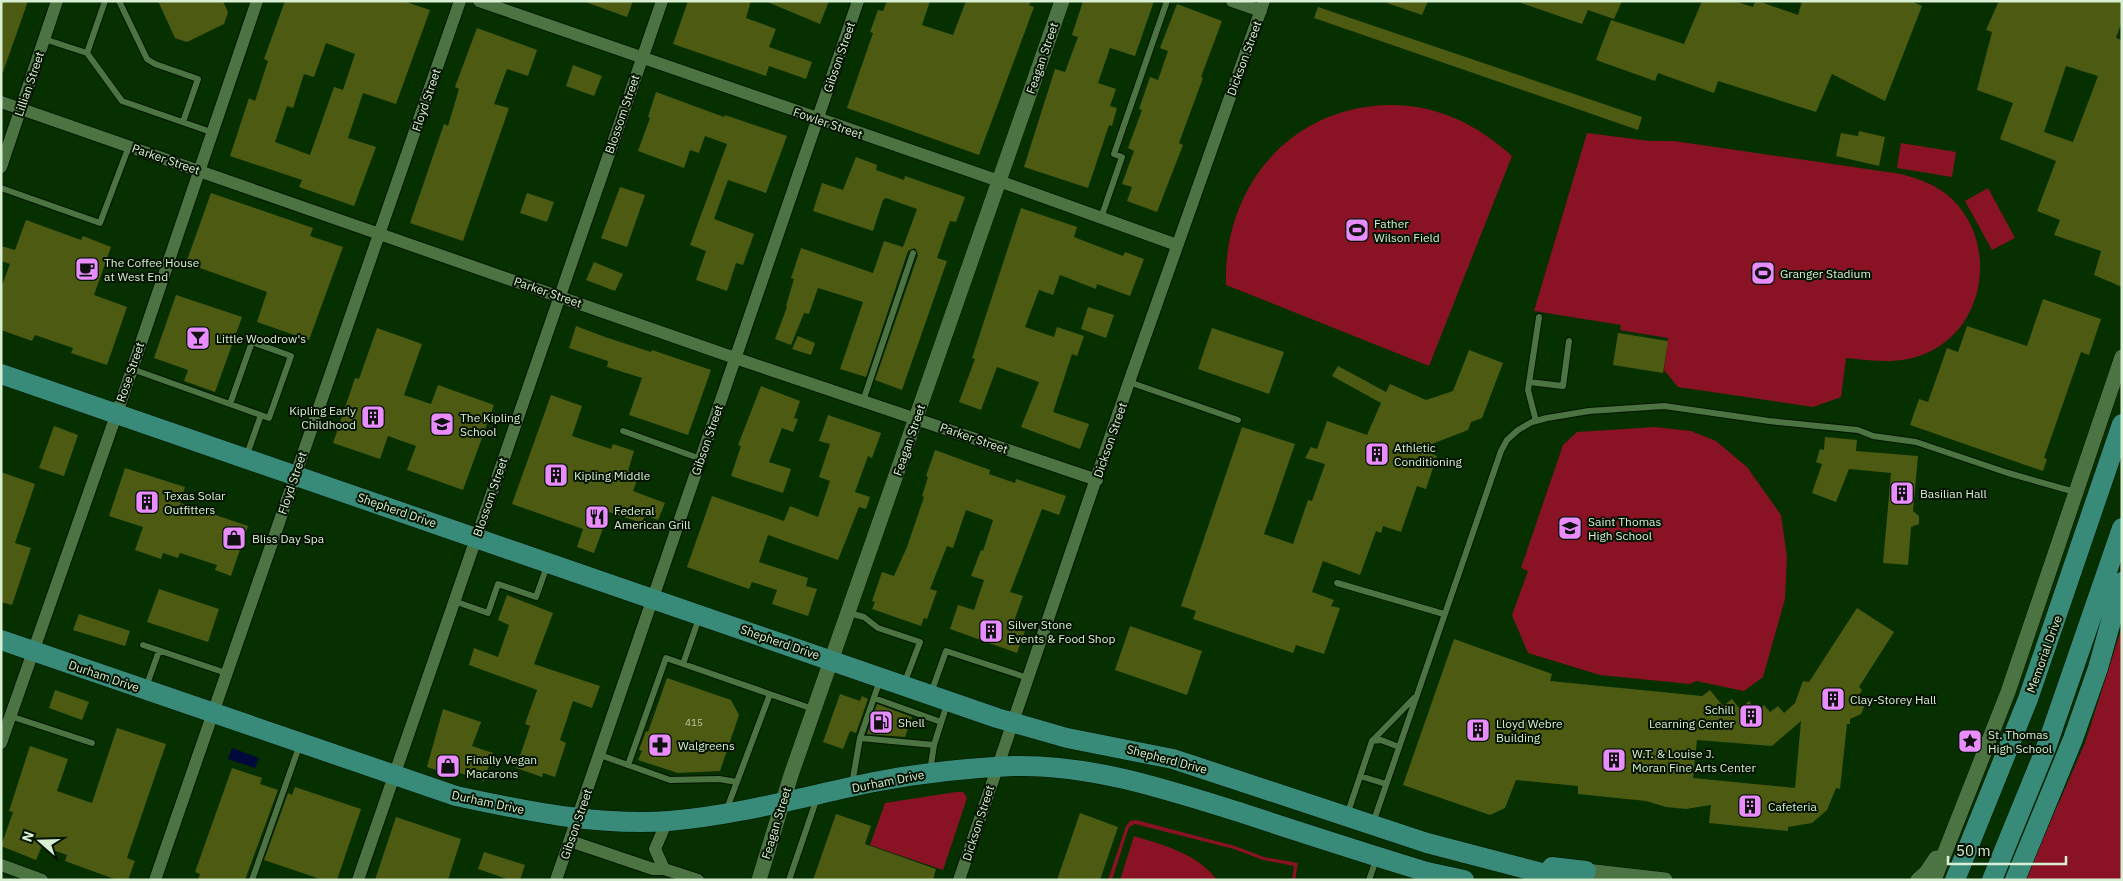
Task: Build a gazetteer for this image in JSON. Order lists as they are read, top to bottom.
{
  "streets": {
    "main road": ["Shepherd Drive", "Memorial Drive", "Durham Drive"],
    "street": [
      "Gibson Street",
      "Feagan Street",
      "Dickson Street",
      "Lillian Street",
      "Floyd Street",
      "Blossom Street",
      "Fowler Street",
      "Parker Street",
      "Rose Street"
    ]
  },
  "crossings": [
    ["Gibson Street", "Fowler Street"],
    ["Gibson Street", "Parker Street"],
    ["Gibson Street", "Shepherd Drive"],
    ["Gibson Street", "Durham Drive"],
    ["Feagan Street", "Fowler Street"],
    ["Feagan Street", "Parker Street"],
    ["Feagan Street", "Shepherd Drive"],
    ["Feagan Street", "Durham Drive"],
    ["Dickson Street", "Fowler Street"],
    ["Dickson Street", "Parker Street"],
    ["Dickson Street", "Shepherd Drive"],
    ["Dickson Street", "Durham Drive"],
    ["Lillian Street", "Parker Street"],
    ["Floyd Street", "Parker Street"],
    ["Floyd Street", "Shepherd Drive"],
    ["Floyd Street", "Durham Drive"],
    ["Blossom Street", "Fowler Street"],
    ["Blossom Street", "Parker Street"],
    ["Blossom Street", "Shepherd Drive"],
    ["Blossom Street", "Durham Drive"],
    ["Parker Street", "Rose Street"],
    ["Rose Street", "Shepherd Drive"],
    ["Rose Street", "Durham Drive"]
  ],
  "places": {
    "sports": ["Father Wilson Field", "Granger Stadium"],
    "cafe": ["The Coffee House at West End"],
    "bar": ["Little Woodrow's"],
    "building": [
      "Kipling Early Childhood",
      "Athletic Conditioning",
      "Kipling Middle",
      "Basilian Hall",
      "Texas Solar Outfitters",
      "Silver Stone Events & Food Shop",
      "Clay-Storey Hall",
      "Schill Learning Center",
      "Lloyd Webre Building",
      "W.T. & Louise J. Moran Fine Arts Center",
      "Cafeteria"
    ],
    "school or university": ["The Kipling School", "Saint Thomas High School"],
    "restaurant": ["Federal American Grill"],
    "shop": ["Bliss Day Spa", "Finally Vegan Macarons"],
    "fuel station": ["Shell"],
    "place": ["St. Thomas High School"],
    "pharmacy": ["Walgreens"]
  },
  "house_numbers": ["415"],
  "scale_bar": "50 m",
  "north": "left"
}
